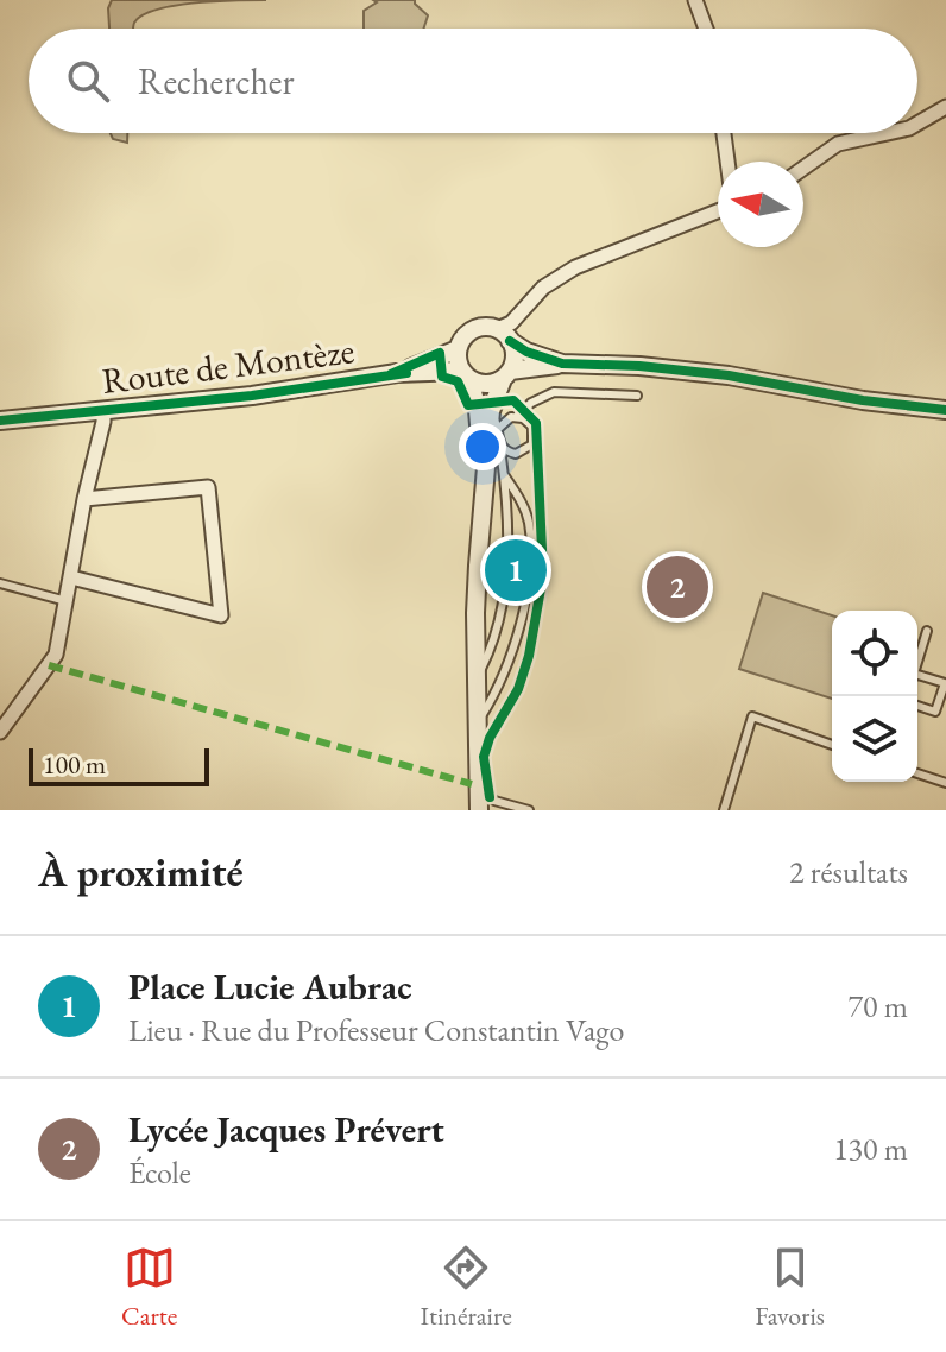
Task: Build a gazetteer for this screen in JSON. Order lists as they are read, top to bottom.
{
  "streets": {
    "street": ["Route de Montèze"]
  },
  "scale_bar": "100 m",
  "north": "left",
  "page": {
    "search": "Rechercher",
    "pins": ["1", "2"],
    "scale": "100 m",
    "heading": ["À proximité", "2 résultats"],
    "list": [
      {
        "mark": "1",
        "name": "Place Lucie Aubrac",
        "note": "Lieu · Rue du Professeur Constantin Vago",
        "value": "70 m"
      },
      {
        "mark": "2",
        "name": "Lycée Jacques Prévert",
        "note": "École",
        "value": "130 m"
      }
    ],
    "nav": ["Carte", "Itinéraire", "Favoris"]
  }
}
